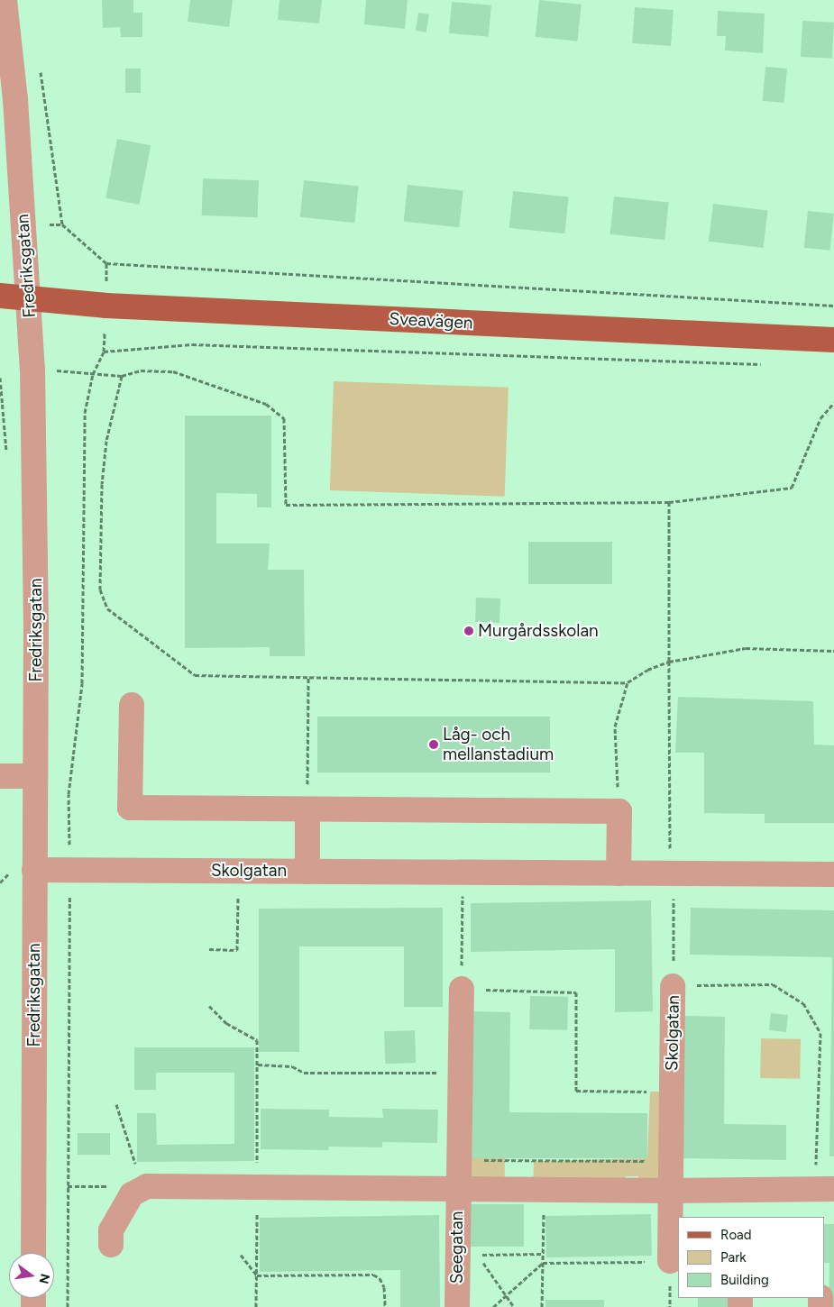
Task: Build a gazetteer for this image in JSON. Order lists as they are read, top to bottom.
{
  "streets": {
    "main road": ["Sveavägen"],
    "street": ["Fredriksgatan", "Skolgatan", "Seegatan"]
  },
  "crossings": [
    ["Fredriksgatan", "Sveavägen"],
    ["Fredriksgatan", "Skolgatan"]
  ],
  "places": ["Murgårdsskolan", "Låg- och mellanstadium"],
  "legend": ["Road", "Park", "Building"],
  "north": "right"
}
